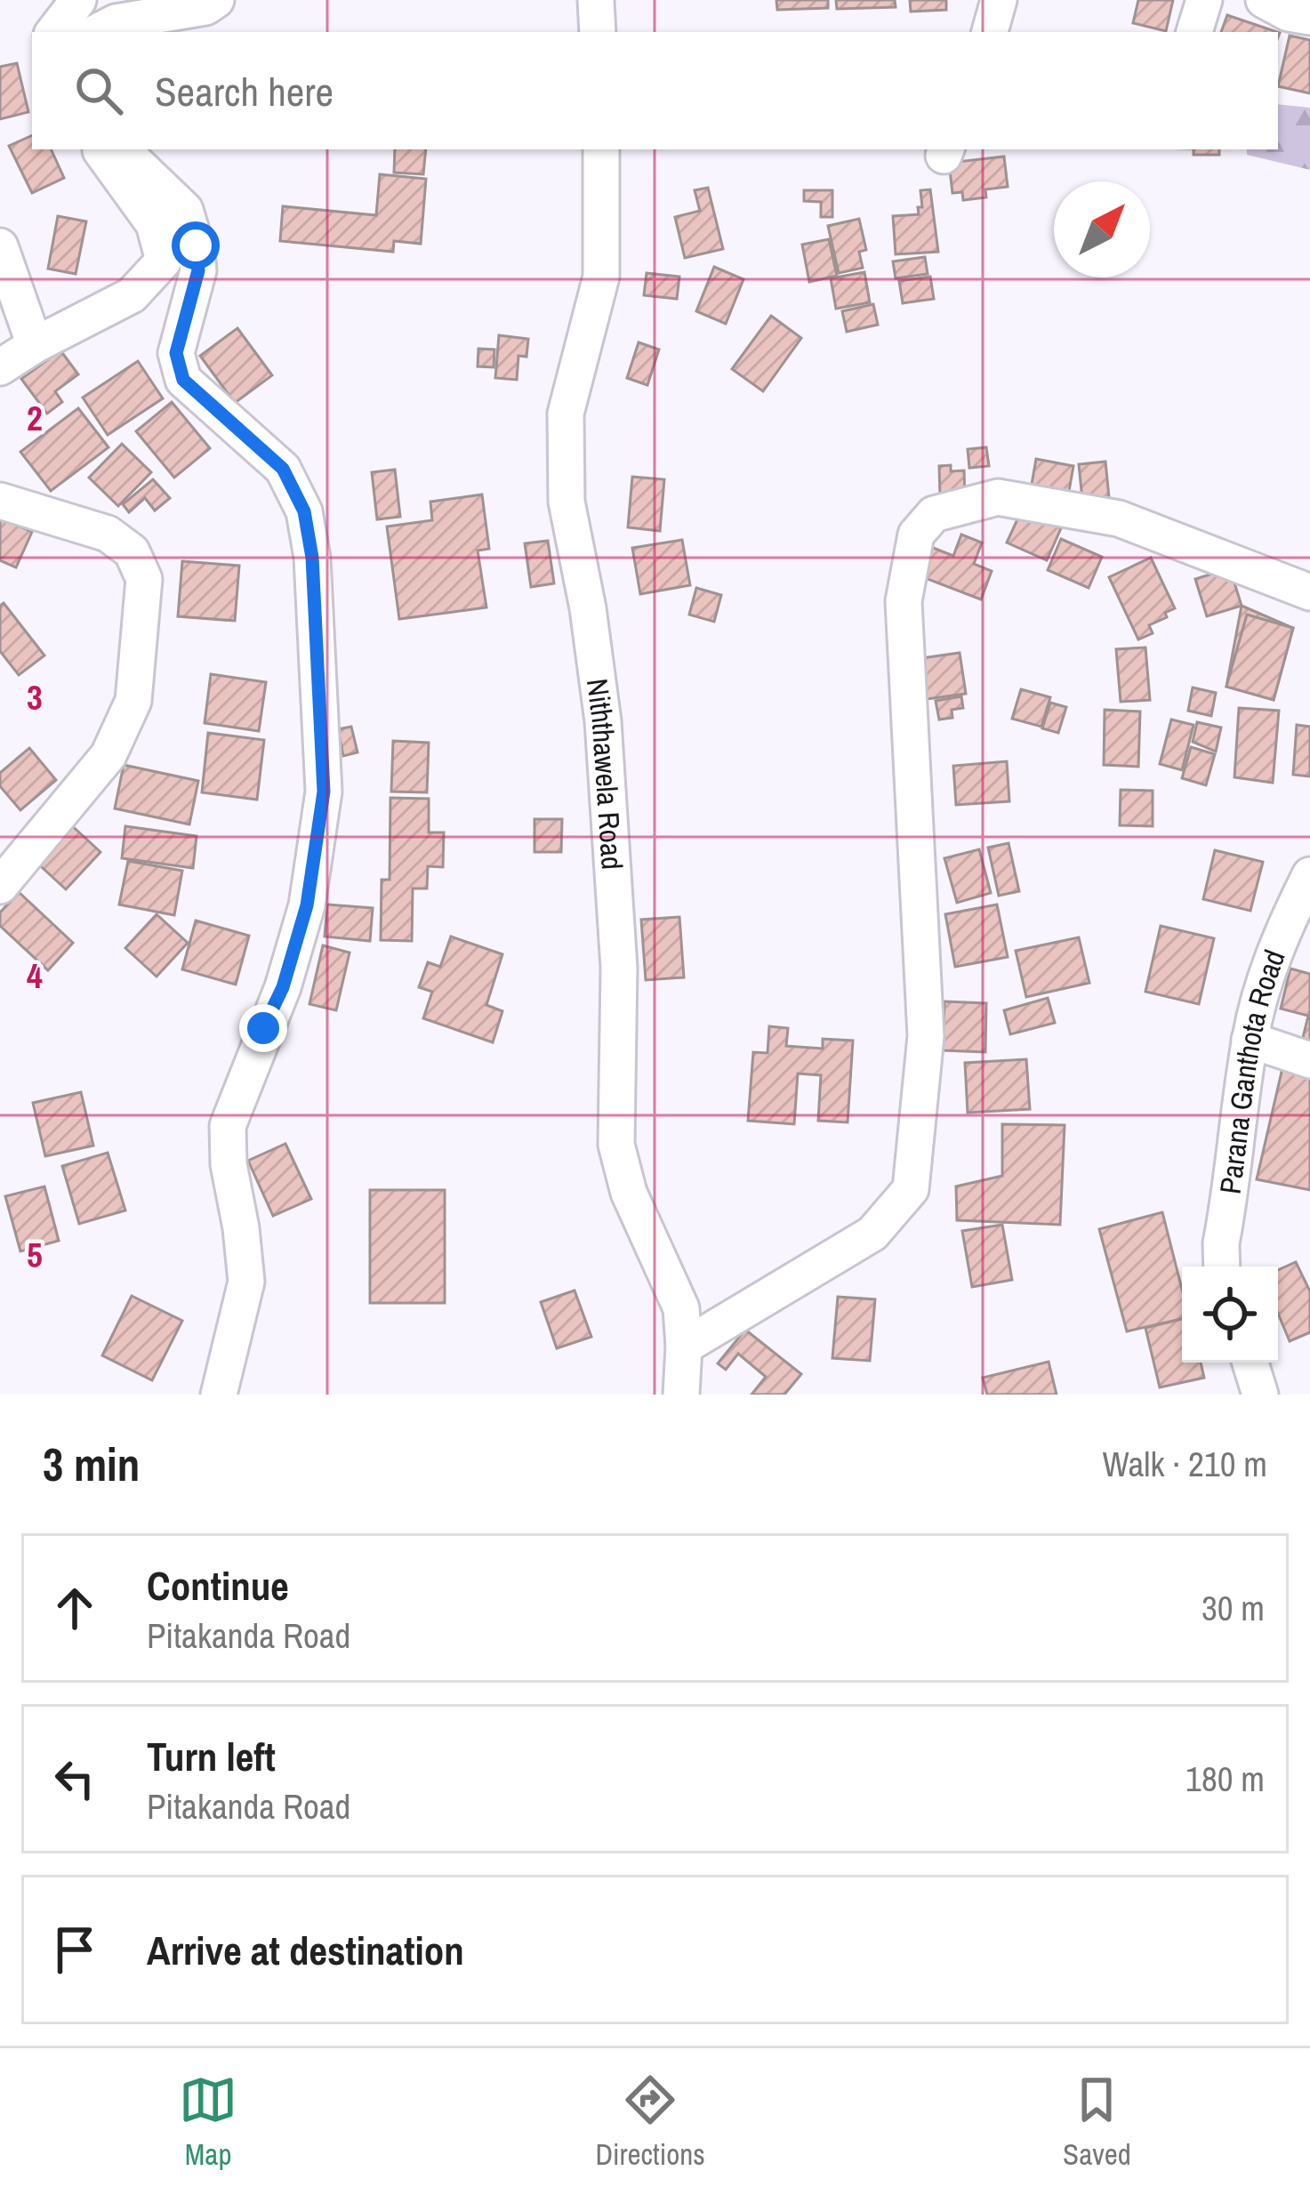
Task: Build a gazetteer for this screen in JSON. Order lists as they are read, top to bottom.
{
  "streets": {
    "street": ["Niththawela Road", "Parana Ganthota Road"]
  },
  "north": "top right",
  "page": {
    "search": "Search here",
    "heading": ["3 min", "Walk · 210 m"],
    "list": [
      ["Continue", "Pitakanda Road", "30 m"],
      ["Turn left", "Pitakanda Road", "180 m"],
      "Arrive at destination"
    ],
    "nav": ["Map", "Directions", "Saved"]
  },
  "grid": {
    "rows": [
      "2",
      "3",
      "4",
      "5"
    ]
  }
}
